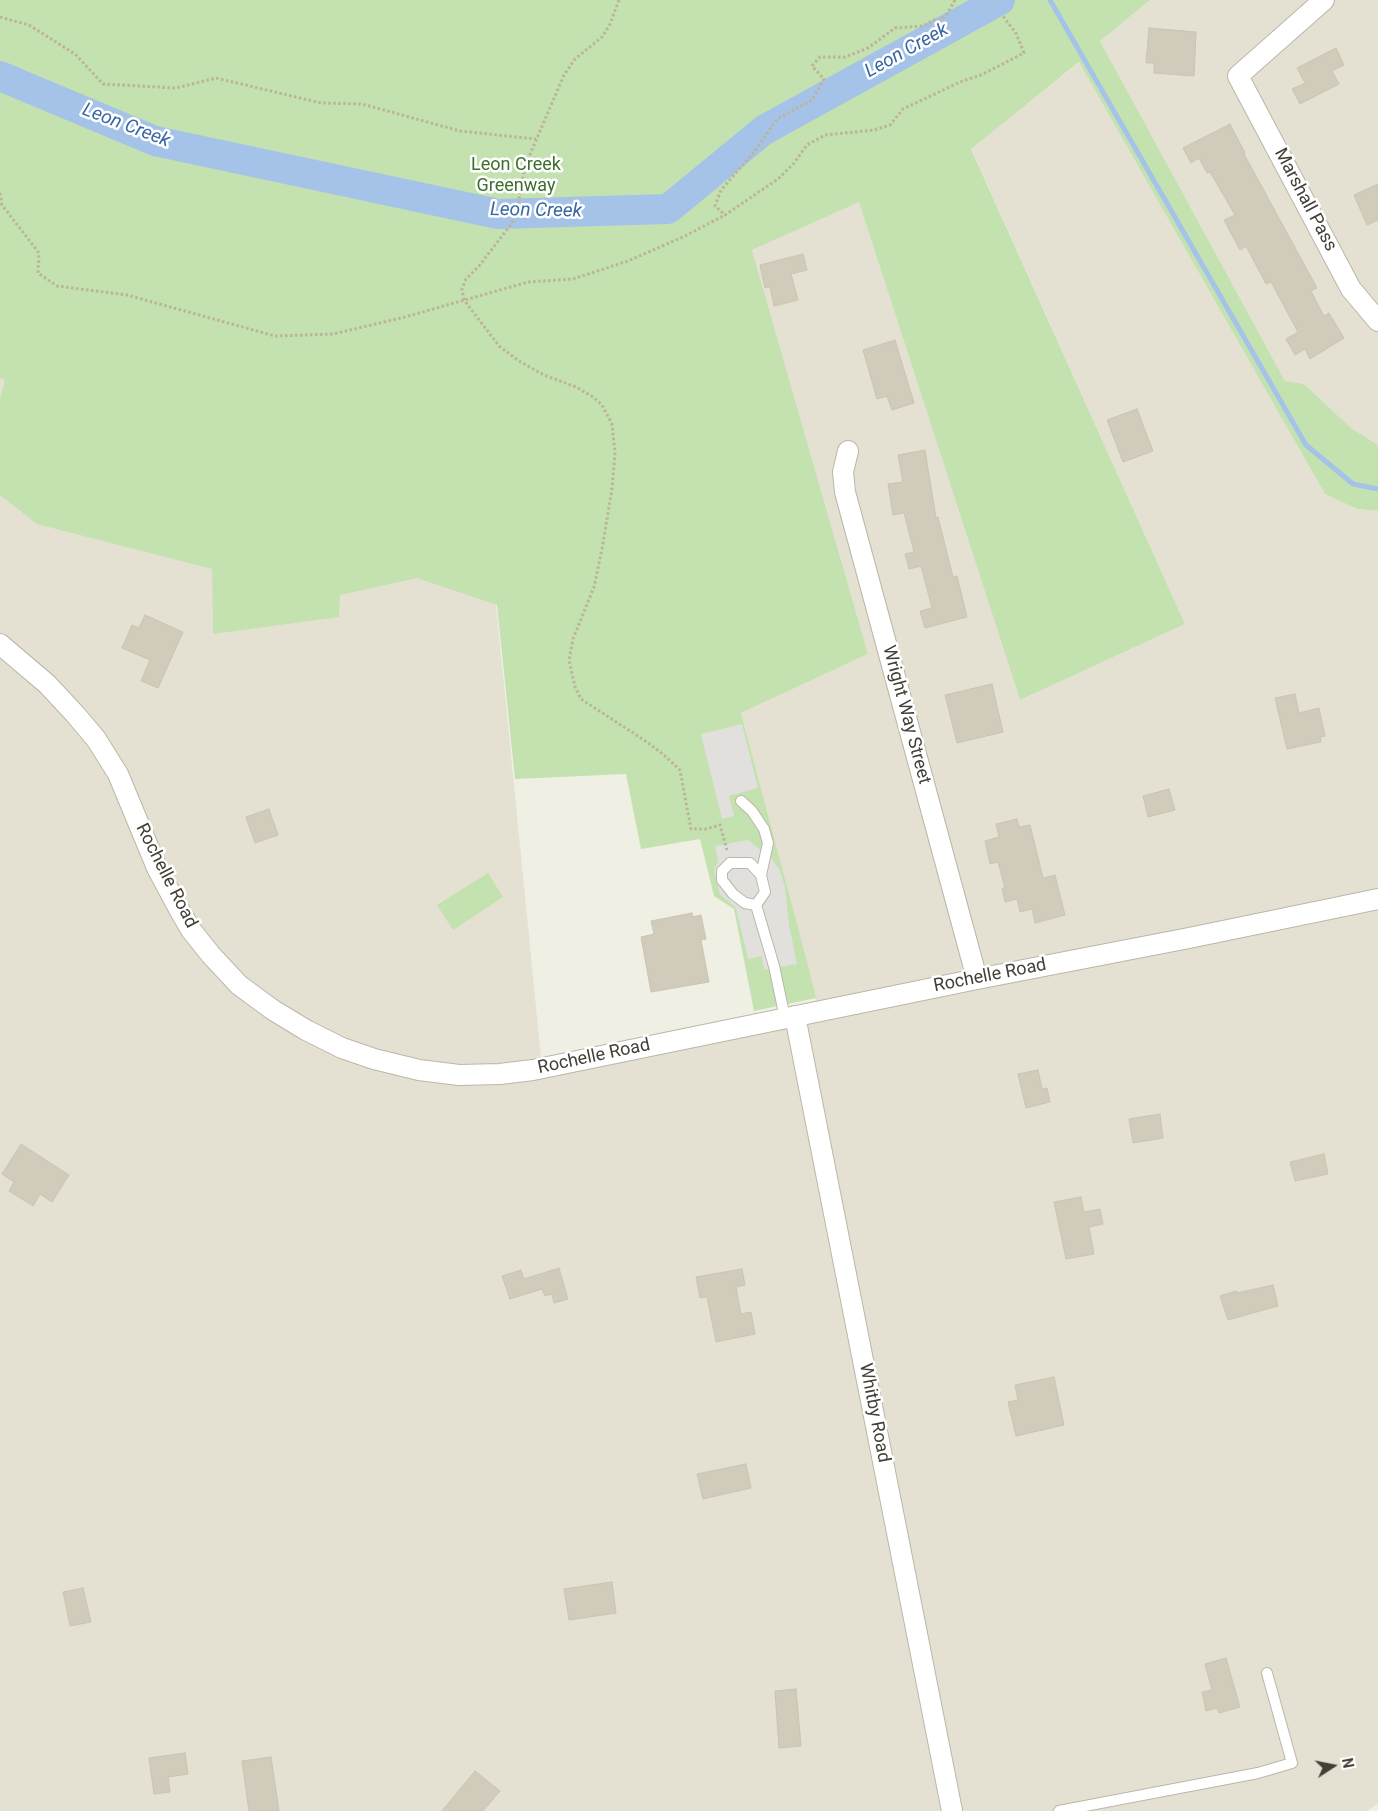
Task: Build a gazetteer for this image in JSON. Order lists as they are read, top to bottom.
{
  "streets": {
    "street": [
      "Marshall Pass",
      "Wright Way Street",
      "Rochelle Road",
      "Whitby Road"
    ]
  },
  "crossings": [
    ["Wright Way Street", "Rochelle Road"],
    ["Rochelle Road", "Whitby Road"]
  ],
  "water": ["Leon Creek"],
  "parks": ["Leon Creek Greenway"],
  "north": "right"
}
